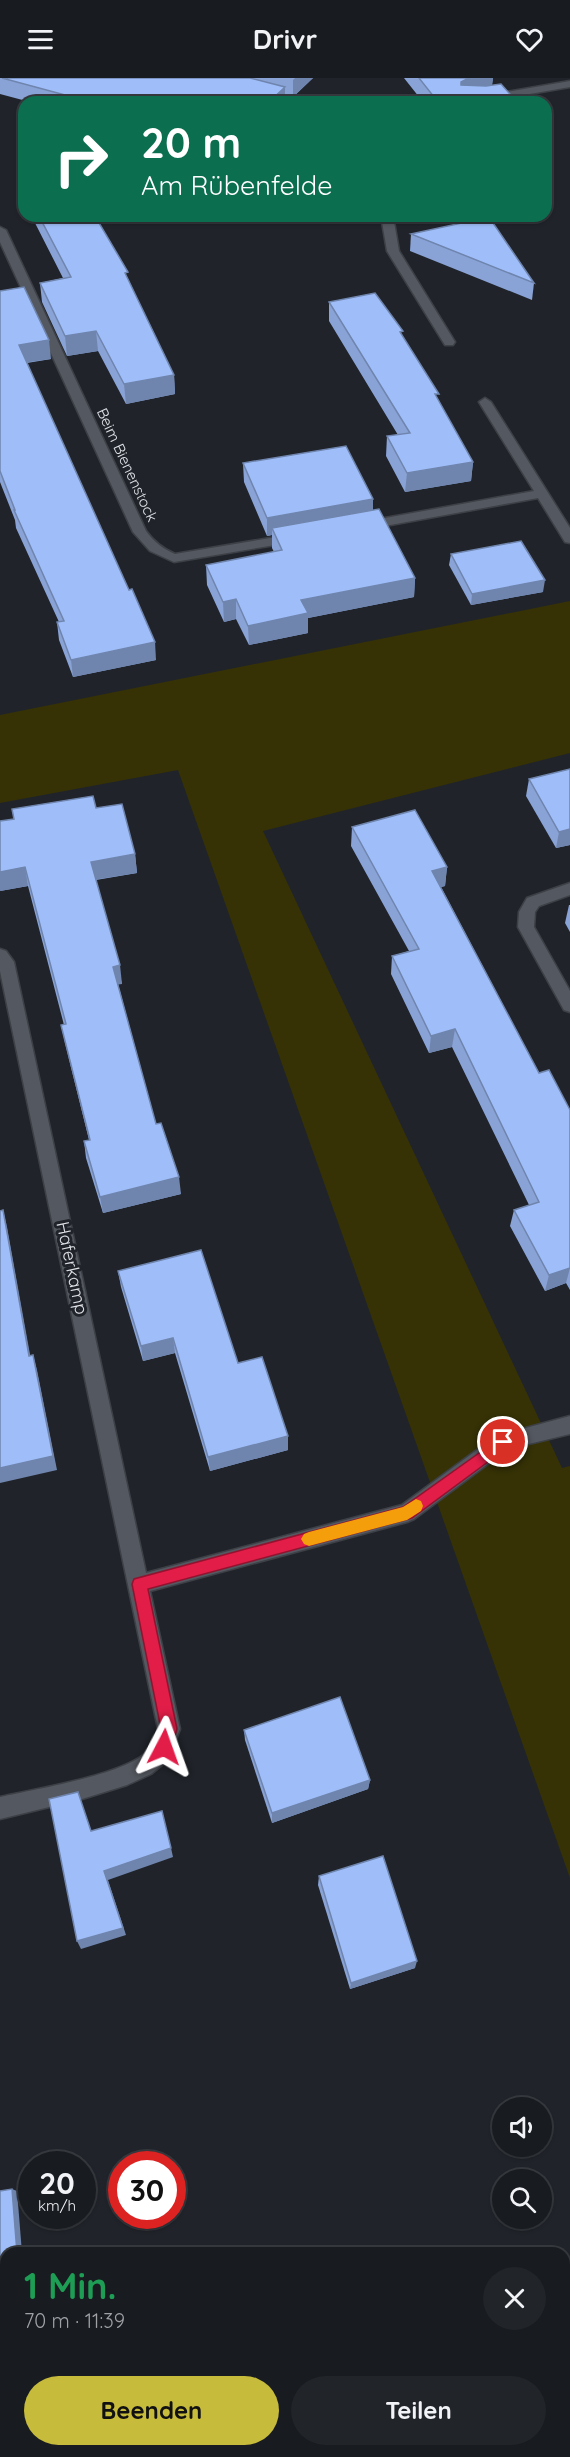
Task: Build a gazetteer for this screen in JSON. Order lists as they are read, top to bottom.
{
  "streets": {
    "street": ["Beim Bienenstock", "Haferkamp"]
  },
  "page": {
    "header": "Drivr",
    "turn": ["20 m", "Am Rübenfelde"],
    "speed": "20 km/h",
    "limit": "30",
    "heading": ["1 Min.", "70 m · 11:39"],
    "buttons": ["Beenden", "Teilen"]
  }
}
